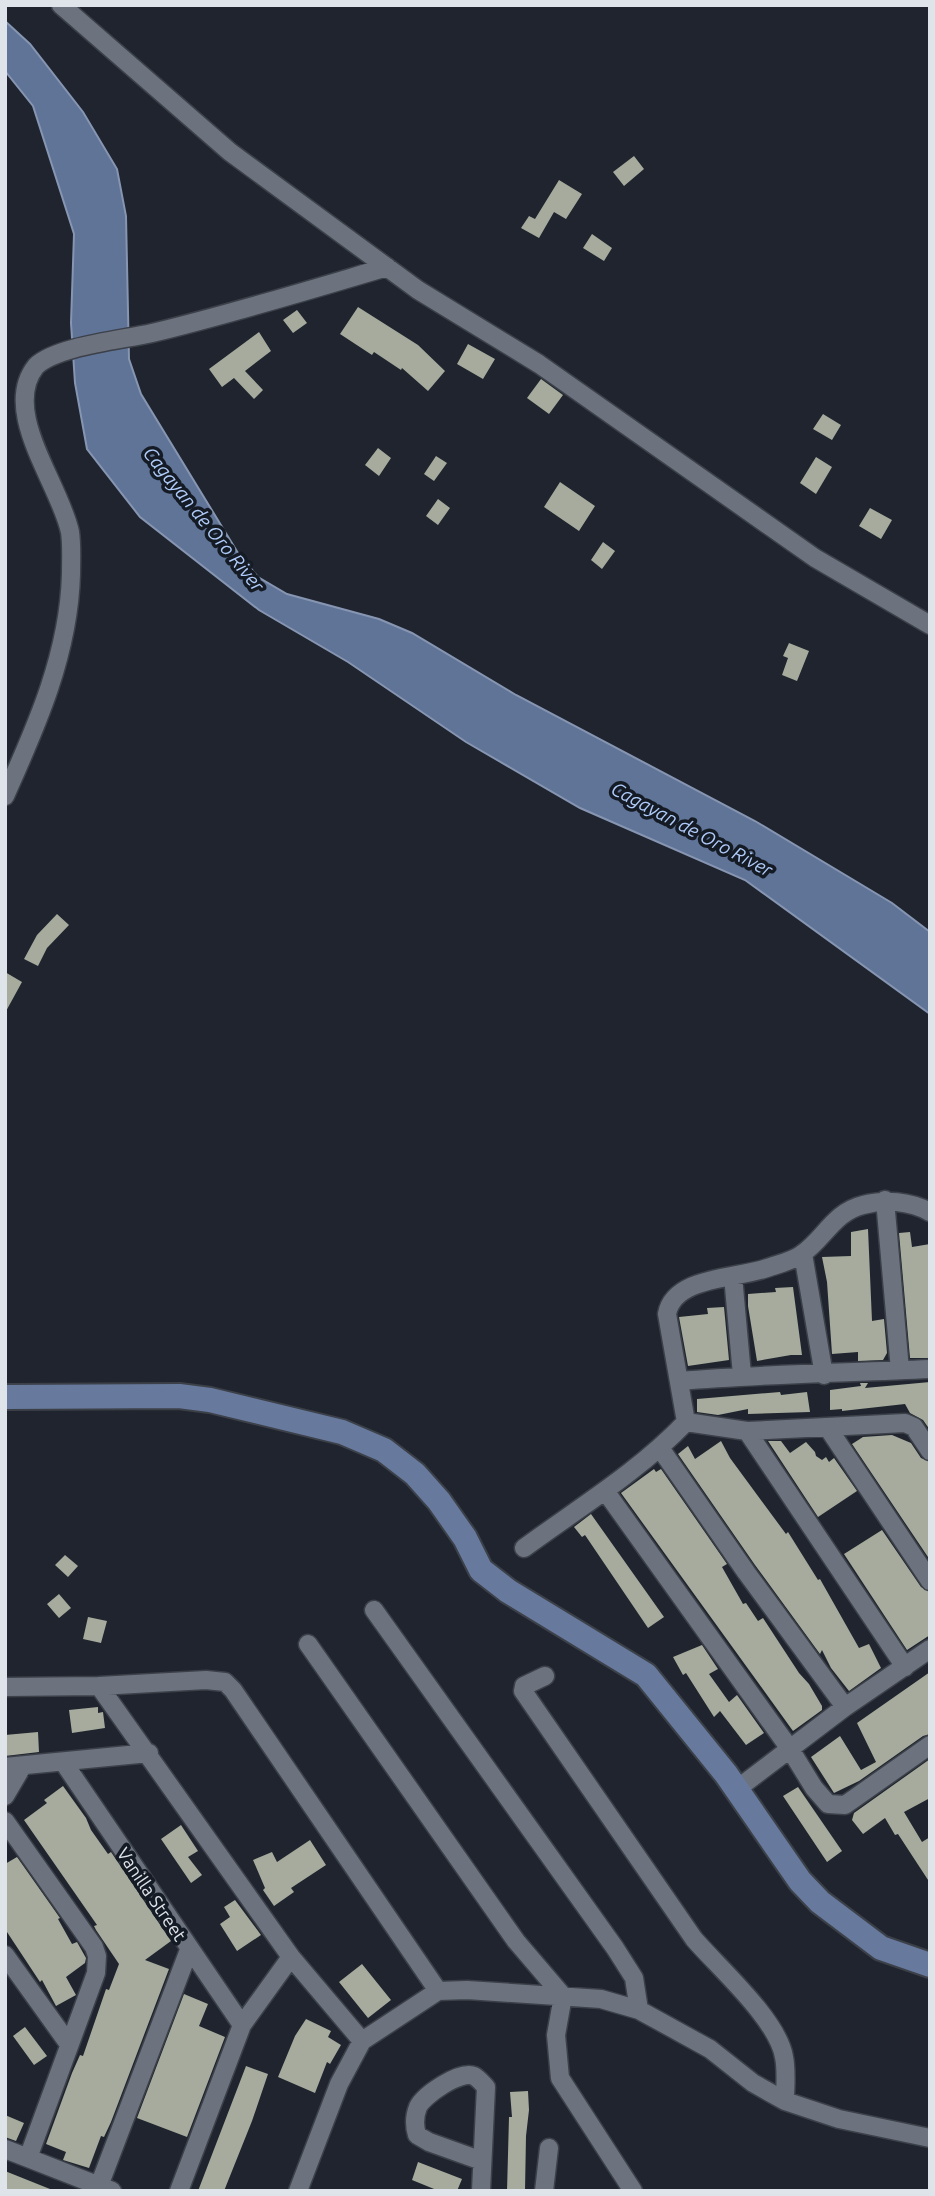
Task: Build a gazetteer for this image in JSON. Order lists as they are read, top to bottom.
{
  "streets": {
    "street": ["Vanilla Street"]
  },
  "water": ["Cagayan de Oro River"]
}
